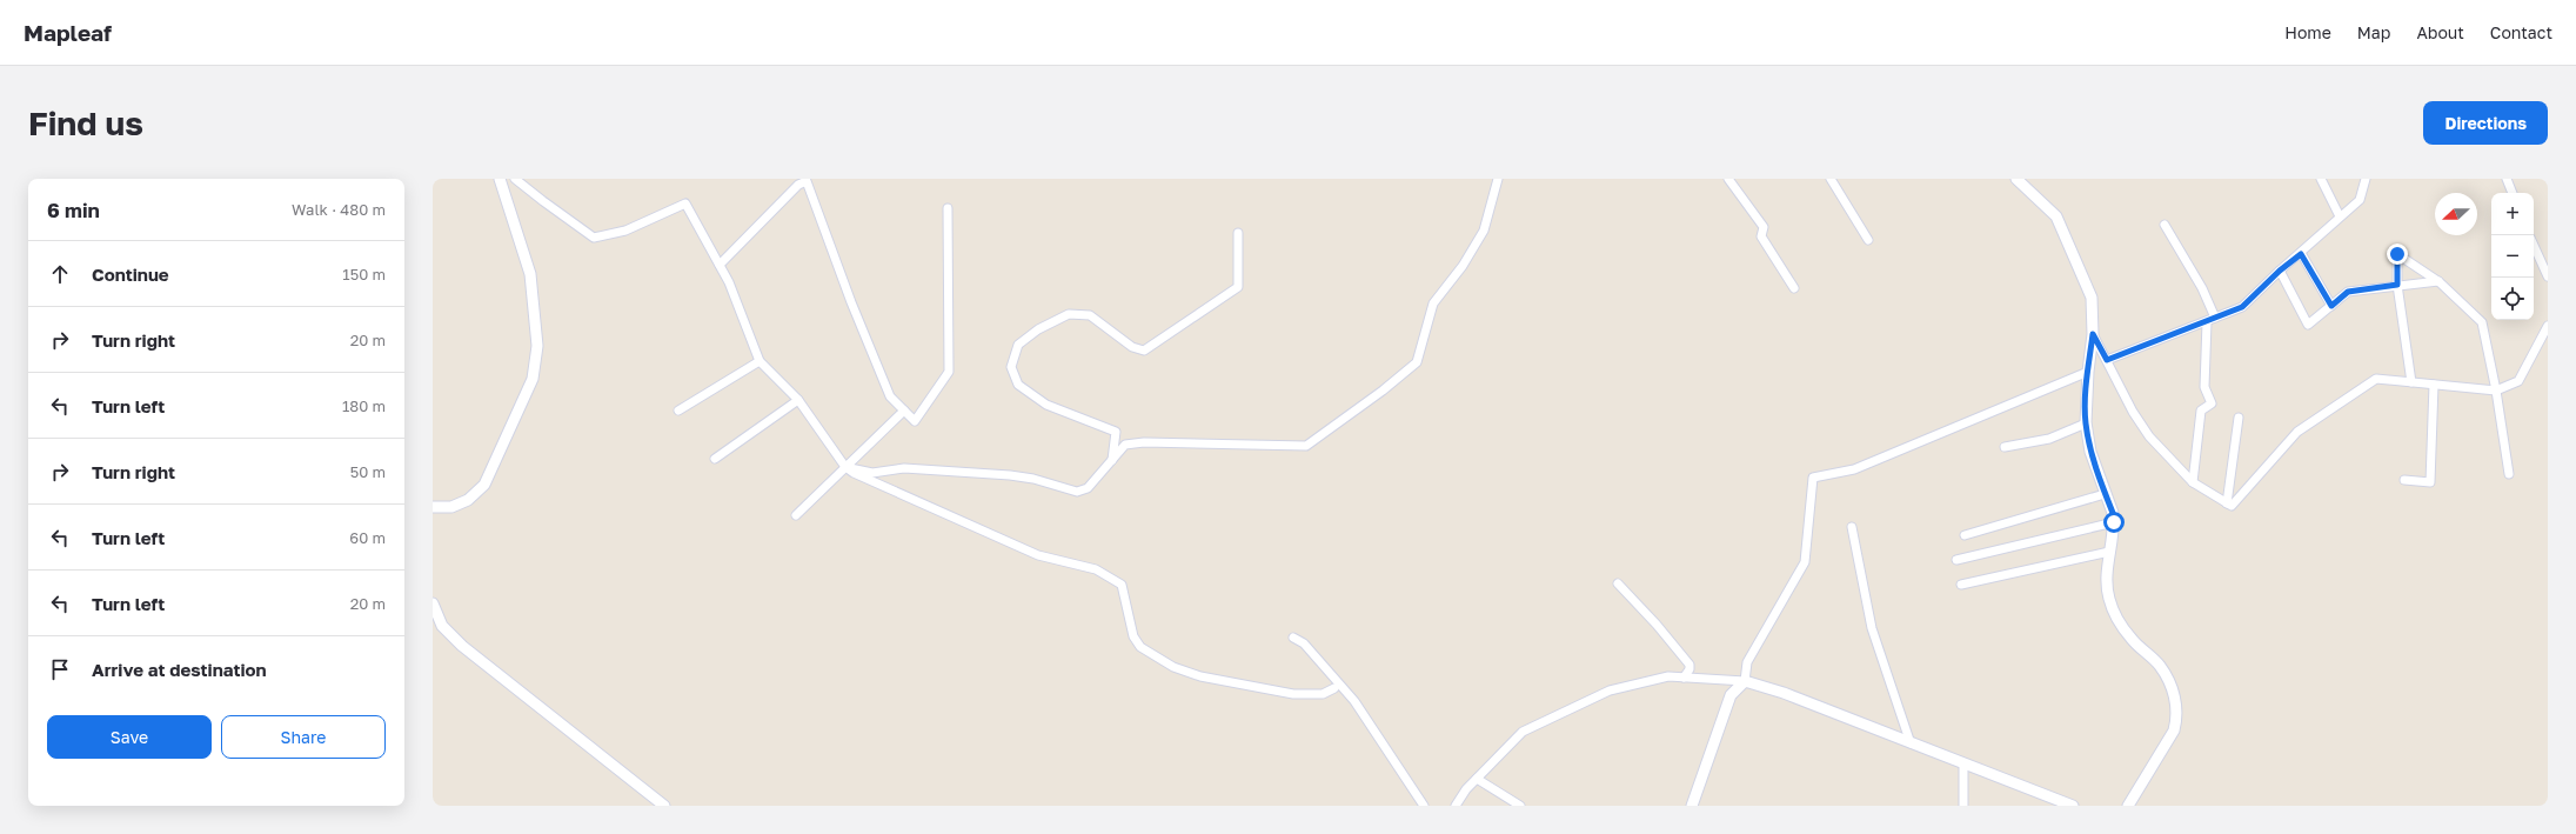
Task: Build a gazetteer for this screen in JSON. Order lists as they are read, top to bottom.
{
  "north": "left",
  "page": {
    "header": "Mapleaf",
    "nav": [
      "Home",
      "Map",
      "About",
      "Contact"
    ],
    "buttons": [
      "Directions",
      ["Save", "Share"]
    ],
    "title": "Find us",
    "heading": ["6 min", "Walk · 480 m"],
    "map_buttons": ["+", "−"],
    "list": [
      ["Continue", "150 m"],
      ["Turn right", "20 m"],
      ["Turn left", "180 m"],
      ["Turn right", "50 m"],
      ["Turn left", "60 m"],
      ["Turn left", "20 m"],
      "Arrive at destination"
    ]
  }
}
